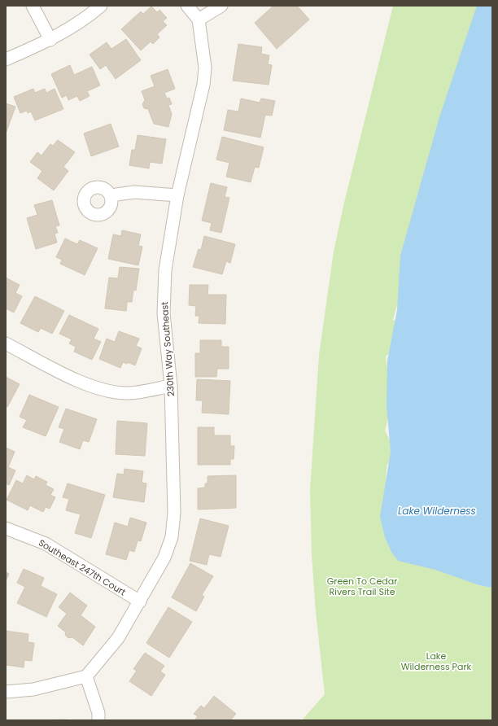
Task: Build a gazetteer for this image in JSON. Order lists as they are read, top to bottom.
{
  "streets": {
    "street": ["230th Way Southeast", "Southeast 247th Court"]
  },
  "crossings": [
    ["230th Way Southeast", "Southeast 247th Court"]
  ],
  "water": ["Lake Wilderness"],
  "parks": ["Green To Cedar Rivers Trail Site", "Lake Wilderness Park"]
}
